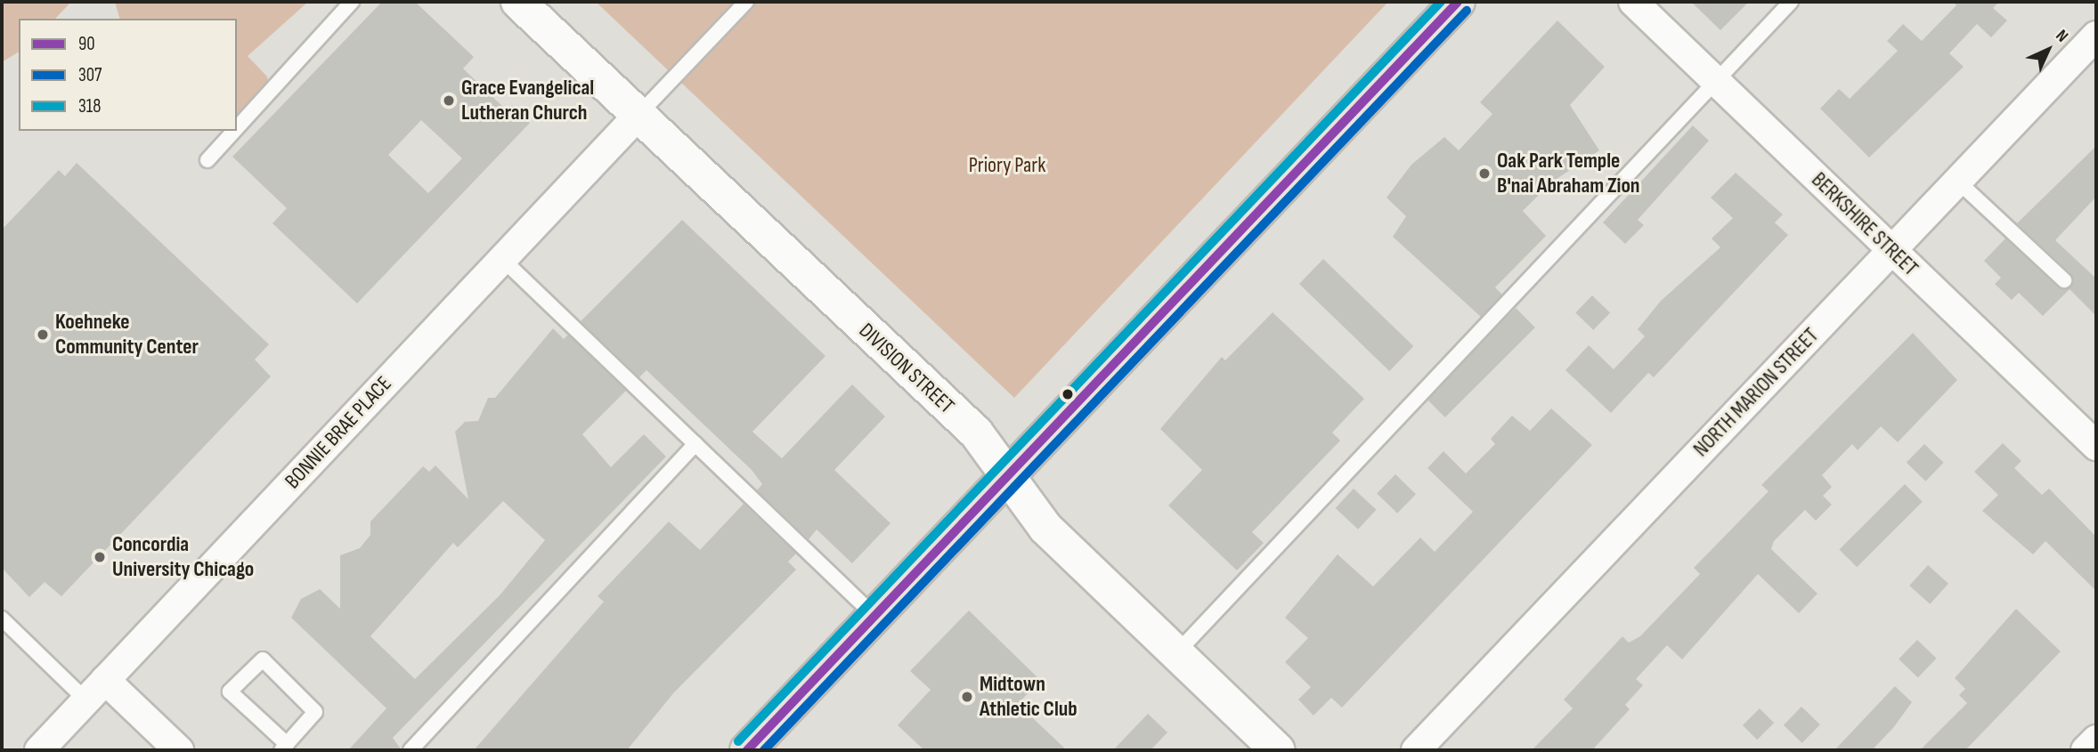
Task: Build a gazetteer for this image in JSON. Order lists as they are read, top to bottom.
{
  "streets": {
    "street": [
      "BERKSHIRE STREET",
      "DIVISION STREET",
      "NORTH MARION STREET",
      "BONNIE BRAE PLACE"
    ]
  },
  "crossings": [
    ["BERKSHIRE STREET", "NORTH MARION STREET"],
    ["DIVISION STREET", "BONNIE BRAE PLACE"]
  ],
  "parks": ["Priory Park"],
  "places": [
    "Grace Evangelical Lutheran Church",
    "Oak Park Temple B'nai Abraham Zion",
    "Koehneke Community Center",
    "Concordia University Chicago",
    "Midtown Athletic Club"
  ],
  "lines": ["transit line 90", "transit line 318", "transit line 307"],
  "legend": ["90", "307", "318"],
  "north": "top right"
}
